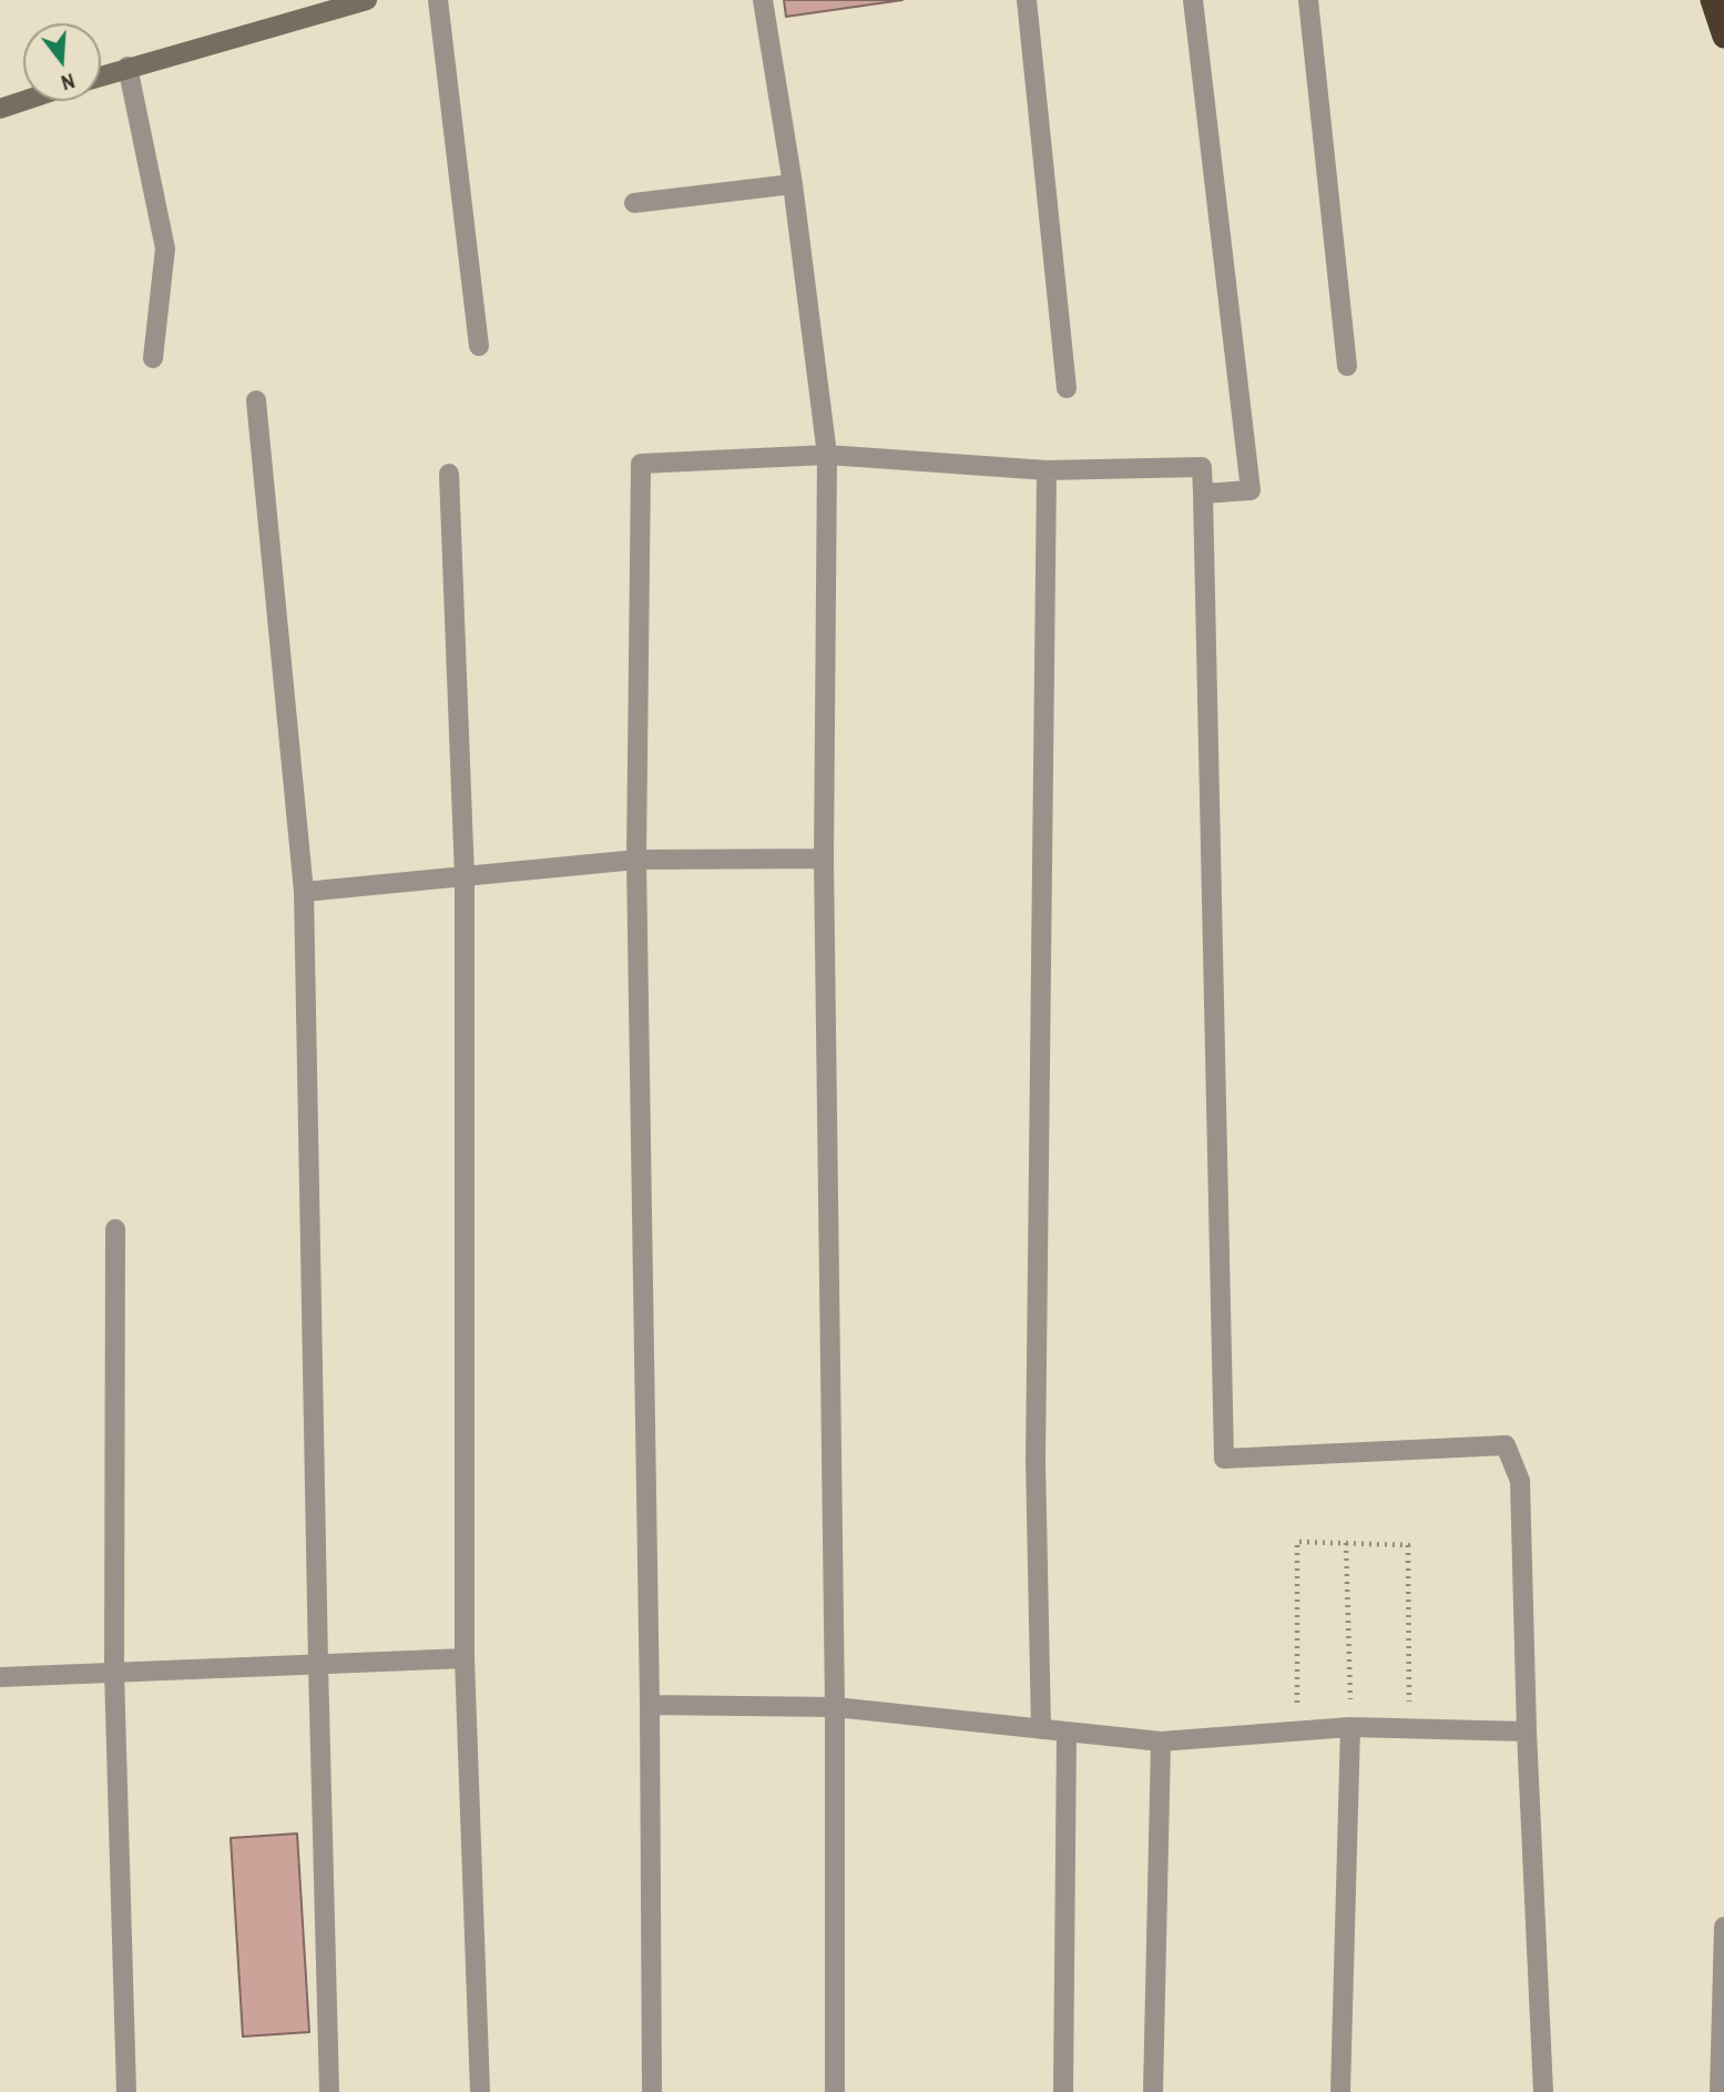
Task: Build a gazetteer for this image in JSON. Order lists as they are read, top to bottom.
{
  "north": "bottom"
}
